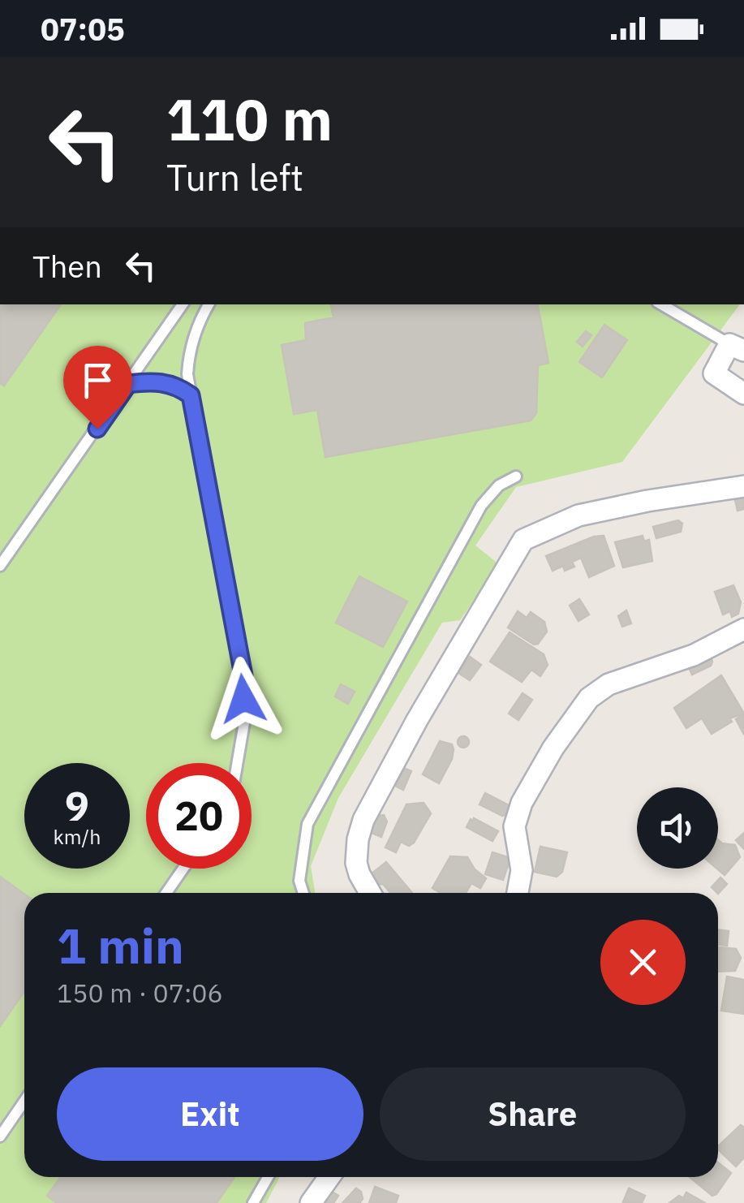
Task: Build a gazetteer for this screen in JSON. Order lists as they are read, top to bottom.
{
  "page": {
    "status": "07:05",
    "turn": ["110 m", "Turn left"],
    "then": "Then",
    "speed": "9 km/h",
    "limit": "20",
    "heading": ["1 min", "150 m · 07:06"],
    "buttons": ["Exit", "Share"]
  }
}
